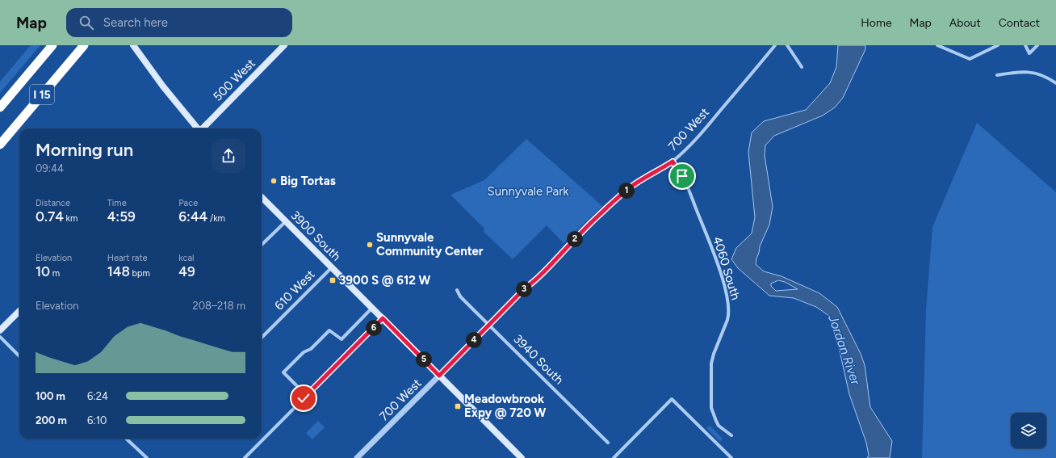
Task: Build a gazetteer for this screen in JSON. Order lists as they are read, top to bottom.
{
  "streets": {
    "highway": ["I 15"],
    "main road": ["500 West", "3900 South"],
    "street": [
      "700 West",
      "4060 South",
      "610 West",
      "3940 South"
    ]
  },
  "crossings": [
    ["700 West", "3900 South"],
    ["700 West", "4060 South"],
    ["700 West", "3940 South"],
    ["3900 South", "610 West"]
  ],
  "water": ["Jordan River"],
  "parks": ["Sunnyvale Park"],
  "places": {
    "other": ["Big Tortas", "Sunnyvale Community Center"],
    "transit": ["3900 S @ 612 W", "Meadowbrook Expy @ 720 W"]
  },
  "page": {
    "header": "Map",
    "search": "Search here",
    "nav": [
      "Home",
      "Map",
      "About",
      "Contact"
    ],
    "heading": ["Morning run", "09:44"],
    "pins": [
      "1",
      "2",
      "3",
      "6",
      "4",
      "5"
    ],
    "stats": [
      ["Distance", "0.74 km"],
      ["Time", "4:59"],
      ["Pace", "6:44 /km"],
      ["Elevation", "10 m"],
      ["Heart rate", "148 bpm"],
      ["kcal", "49"]
    ],
    "chart": ["Elevation", "208–218 m"],
    "list": [
      {
        "name": "100 m",
        "note": "6:24"
      },
      {
        "name": "200 m",
        "note": "6:10"
      }
    ]
  }
}
